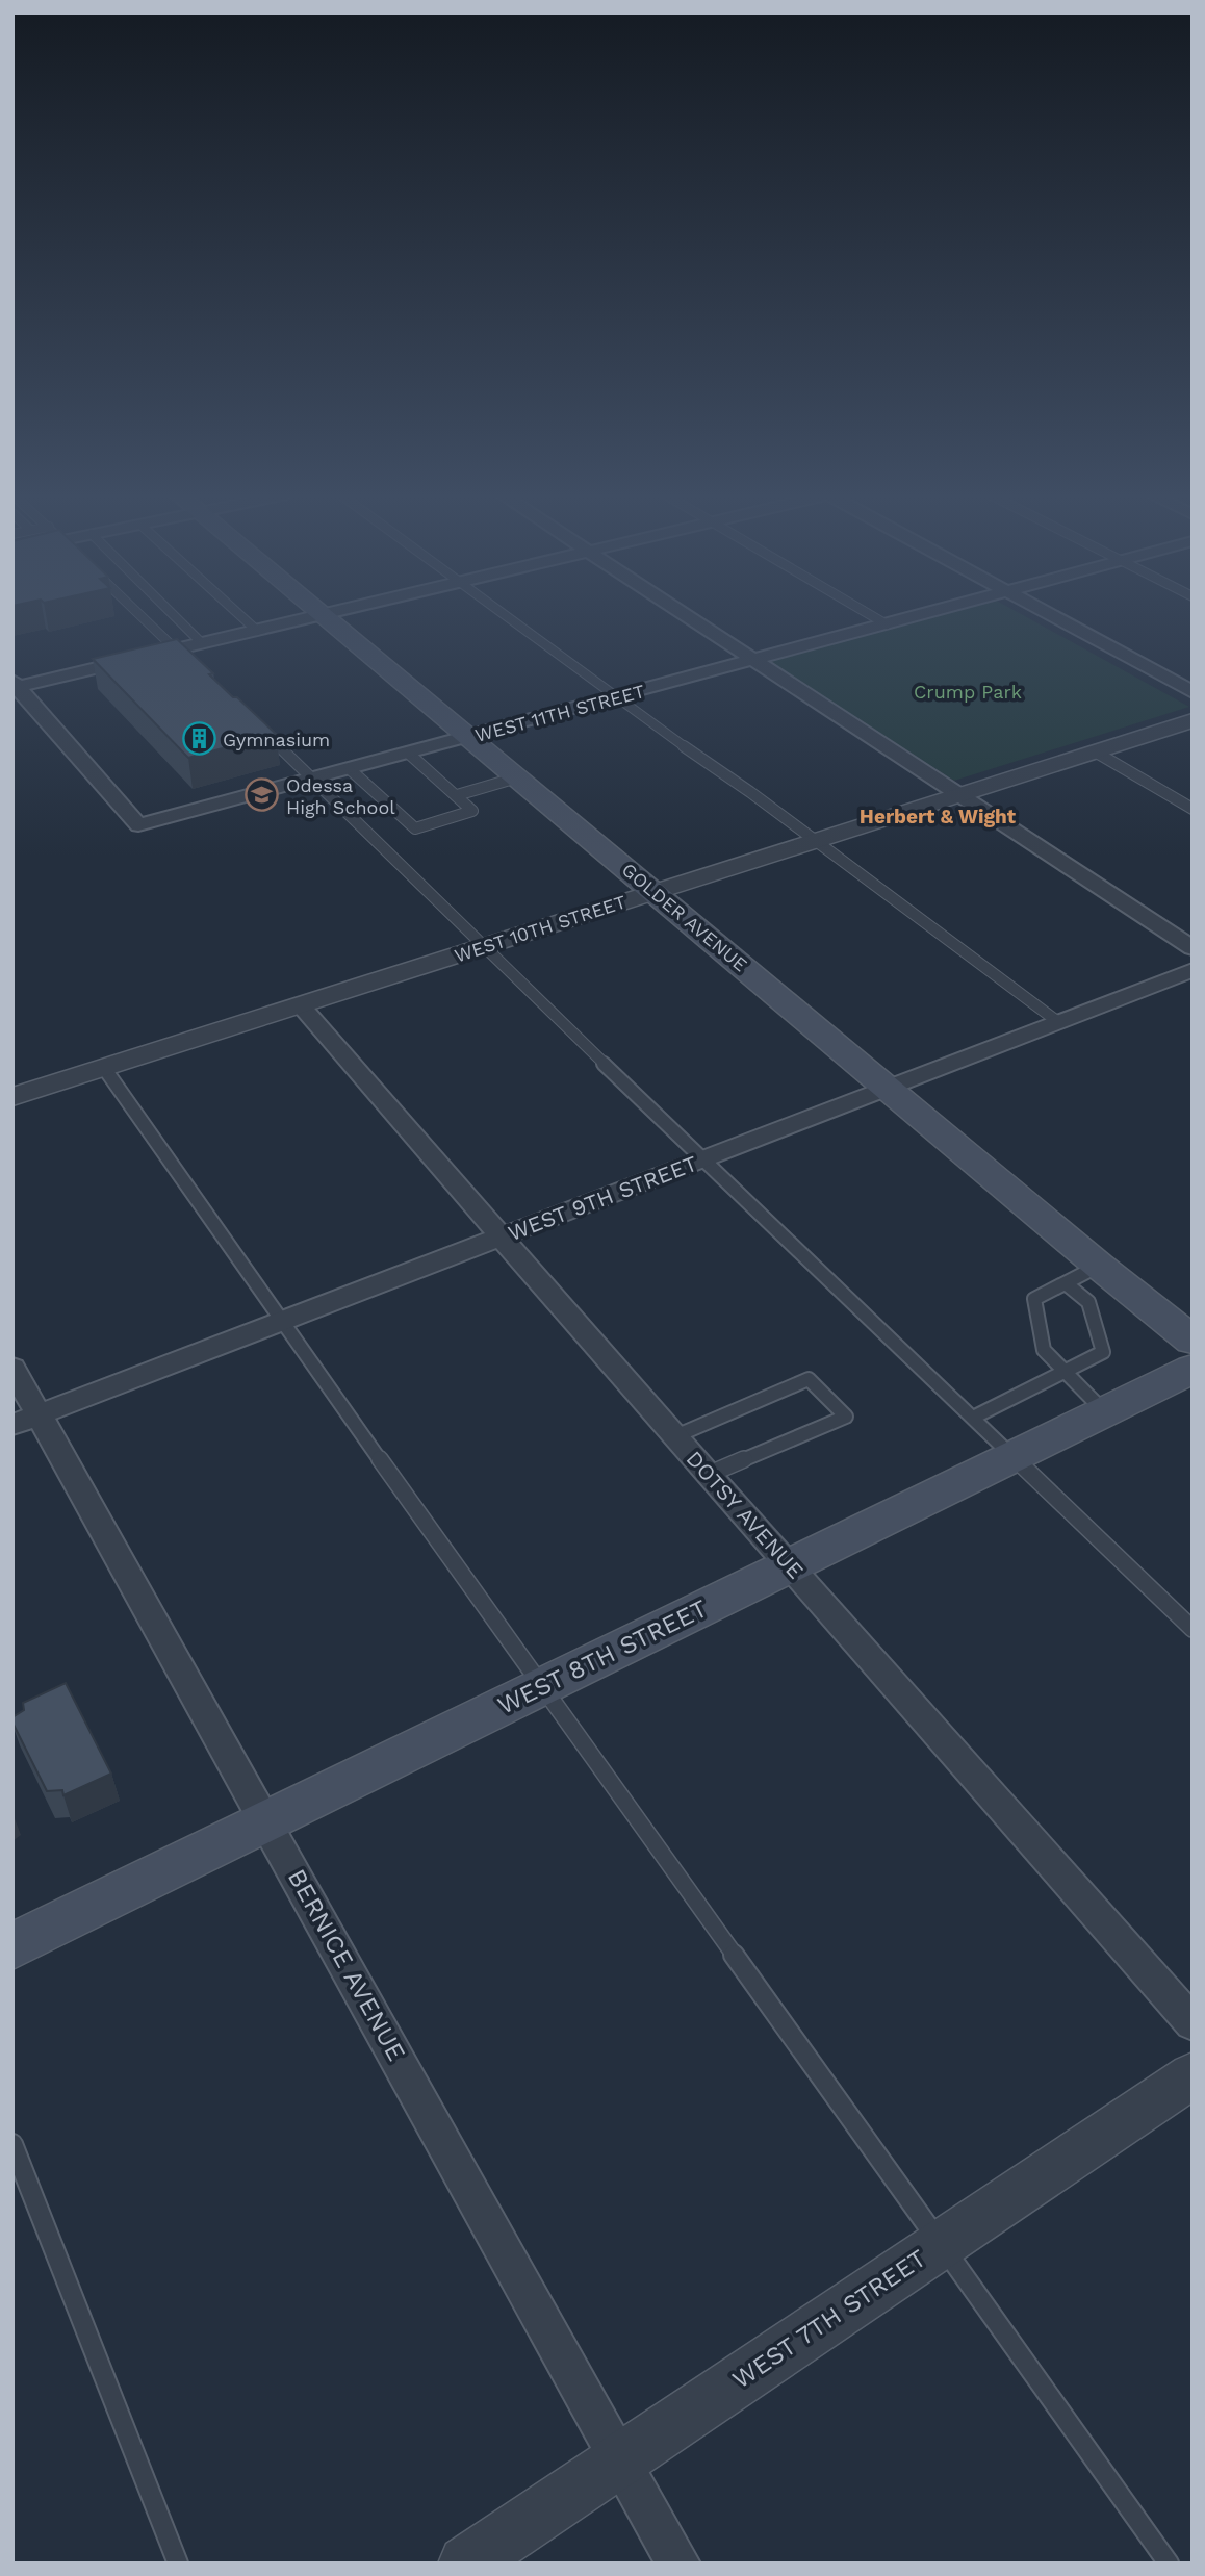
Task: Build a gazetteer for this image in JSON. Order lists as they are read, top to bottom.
{
  "streets": {
    "main road": ["GOLDER AVENUE", "WEST 8TH STREET"],
    "street": [
      "WEST 11TH STREET",
      "WEST 10TH STREET",
      "WEST 9TH STREET",
      "DOTSY AVENUE",
      "BERNICE AVENUE",
      "WEST 7TH STREET"
    ]
  },
  "crossings": [
    ["WEST 11TH STREET", "GOLDER AVENUE"],
    ["GOLDER AVENUE", "WEST 10TH STREET"],
    ["GOLDER AVENUE", "WEST 9TH STREET"],
    ["WEST 10TH STREET", "DOTSY AVENUE"],
    ["WEST 9TH STREET", "DOTSY AVENUE"],
    ["WEST 9TH STREET", "BERNICE AVENUE"],
    ["DOTSY AVENUE", "WEST 8TH STREET"],
    ["WEST 8TH STREET", "BERNICE AVENUE"],
    ["BERNICE AVENUE", "WEST 7TH STREET"]
  ],
  "districts": ["Herbert & Wight"],
  "parks": ["Crump Park"],
  "places": {
    "building": ["Gymnasium"],
    "school or university": ["Odessa High School"]
  }
}
